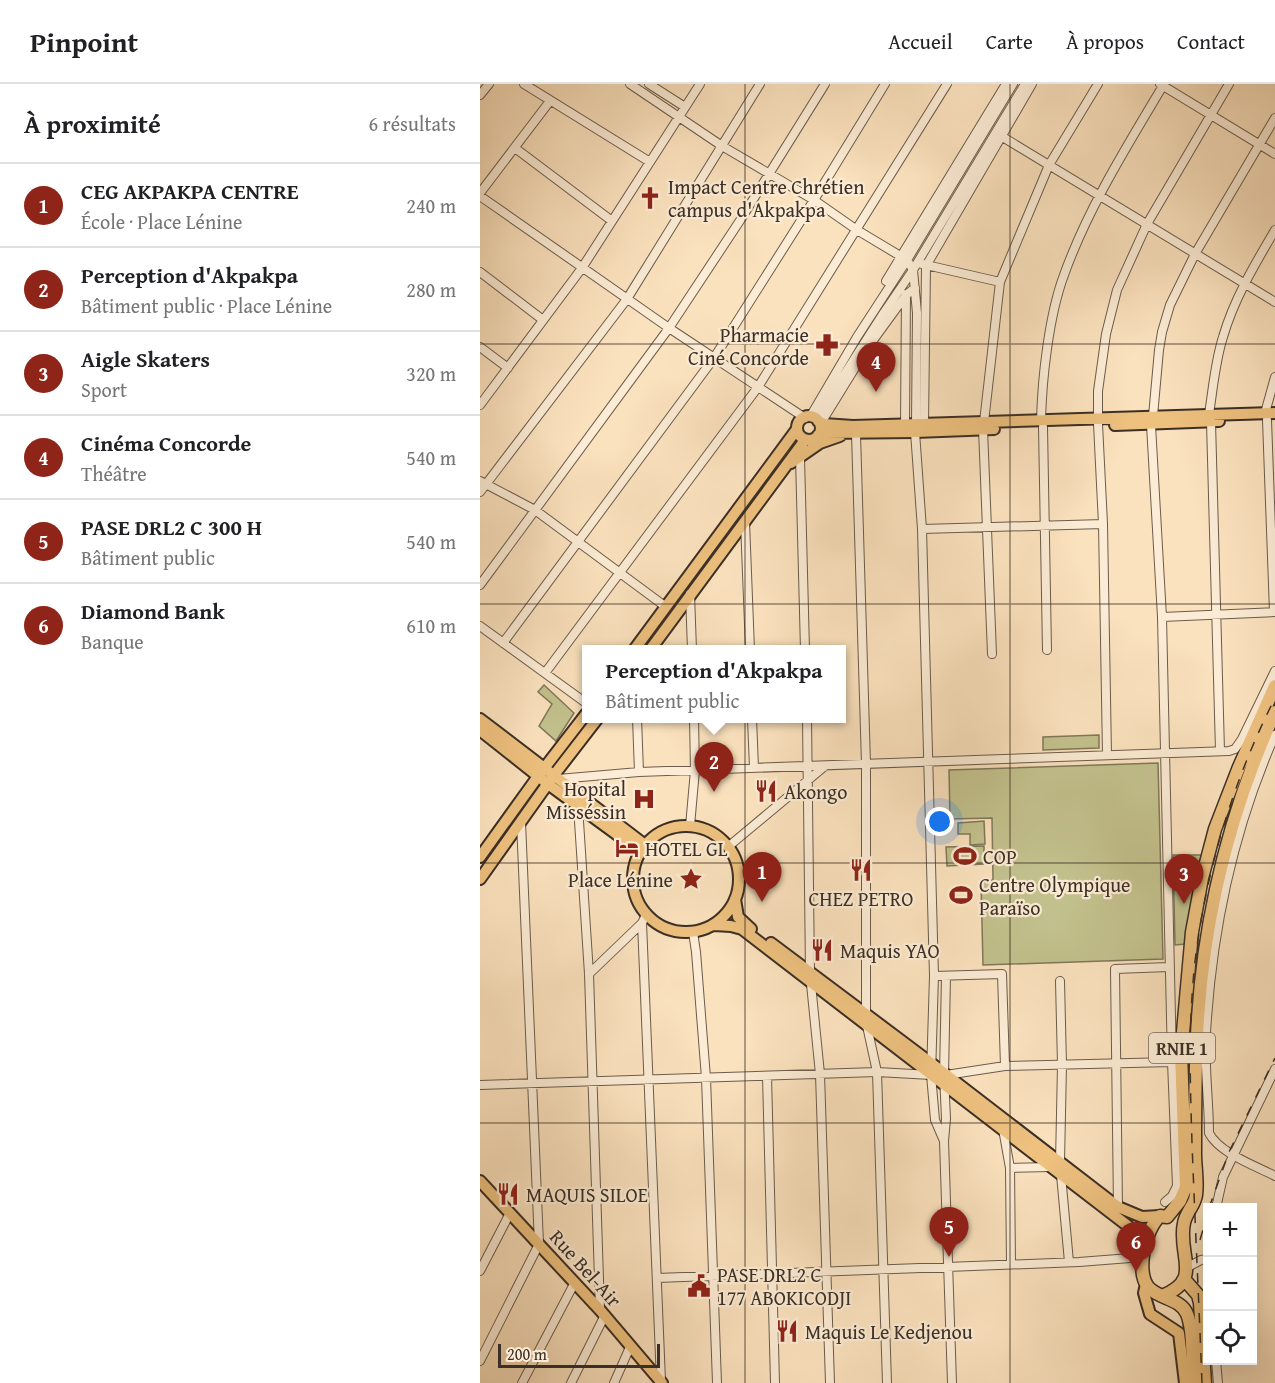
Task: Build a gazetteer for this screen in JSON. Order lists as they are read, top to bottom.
{
  "streets": {
    "highway": ["RNIE 1"],
    "main road": ["Rue Bel-Air"]
  },
  "places": {
    "church": ["Impact Centre Chrétien campus d'Akpakpa"],
    "pharmacy": ["Pharmacie Ciné Concorde"],
    "restaurant": [
      "Akongo",
      "CHEZ PETRO",
      "Maquis YAO",
      "MAQUIS SILOE",
      "Maquis Le Kedjenou"
    ],
    "hospital": ["Hopital Misséssin"],
    "hotel": ["HOTEL GL"],
    "sports": ["COP", "Centre Olympique Paraïso"],
    "place": ["Place Lénine"],
    "public building": ["PASE DRL2 C 177 ABOKICODJI"]
  },
  "scale_bar": "200 m",
  "page": {
    "header": "Pinpoint",
    "nav": [
      "Accueil",
      "Carte",
      "À propos",
      "Contact"
    ],
    "heading": ["À proximité", "6 résultats"],
    "list": [
      {
        "mark": "1",
        "name": "CEG AKPAKPA CENTRE",
        "note": "École · Place Lénine",
        "value": "240 m"
      },
      {
        "mark": "2",
        "name": "Perception d'Akpakpa",
        "note": "Bâtiment public · Place Lénine",
        "value": "280 m"
      },
      {
        "mark": "3",
        "name": "Aigle Skaters",
        "note": "Sport",
        "value": "320 m"
      },
      {
        "mark": "4",
        "name": "Cinéma Concorde",
        "note": "Théâtre",
        "value": "540 m"
      },
      {
        "mark": "5",
        "name": "PASE DRL2 C 300 H",
        "note": "Bâtiment public",
        "value": "540 m"
      },
      {
        "mark": "6",
        "name": "Diamond Bank",
        "note": "Banque",
        "value": "610 m"
      }
    ],
    "pins": [
      "4",
      "2",
      "1",
      "3",
      "5",
      "6"
    ],
    "popup": ["Perception d'Akpakpa", "Bâtiment public"],
    "map_buttons": ["+", "−"],
    "scale": "200 m"
  }
}
